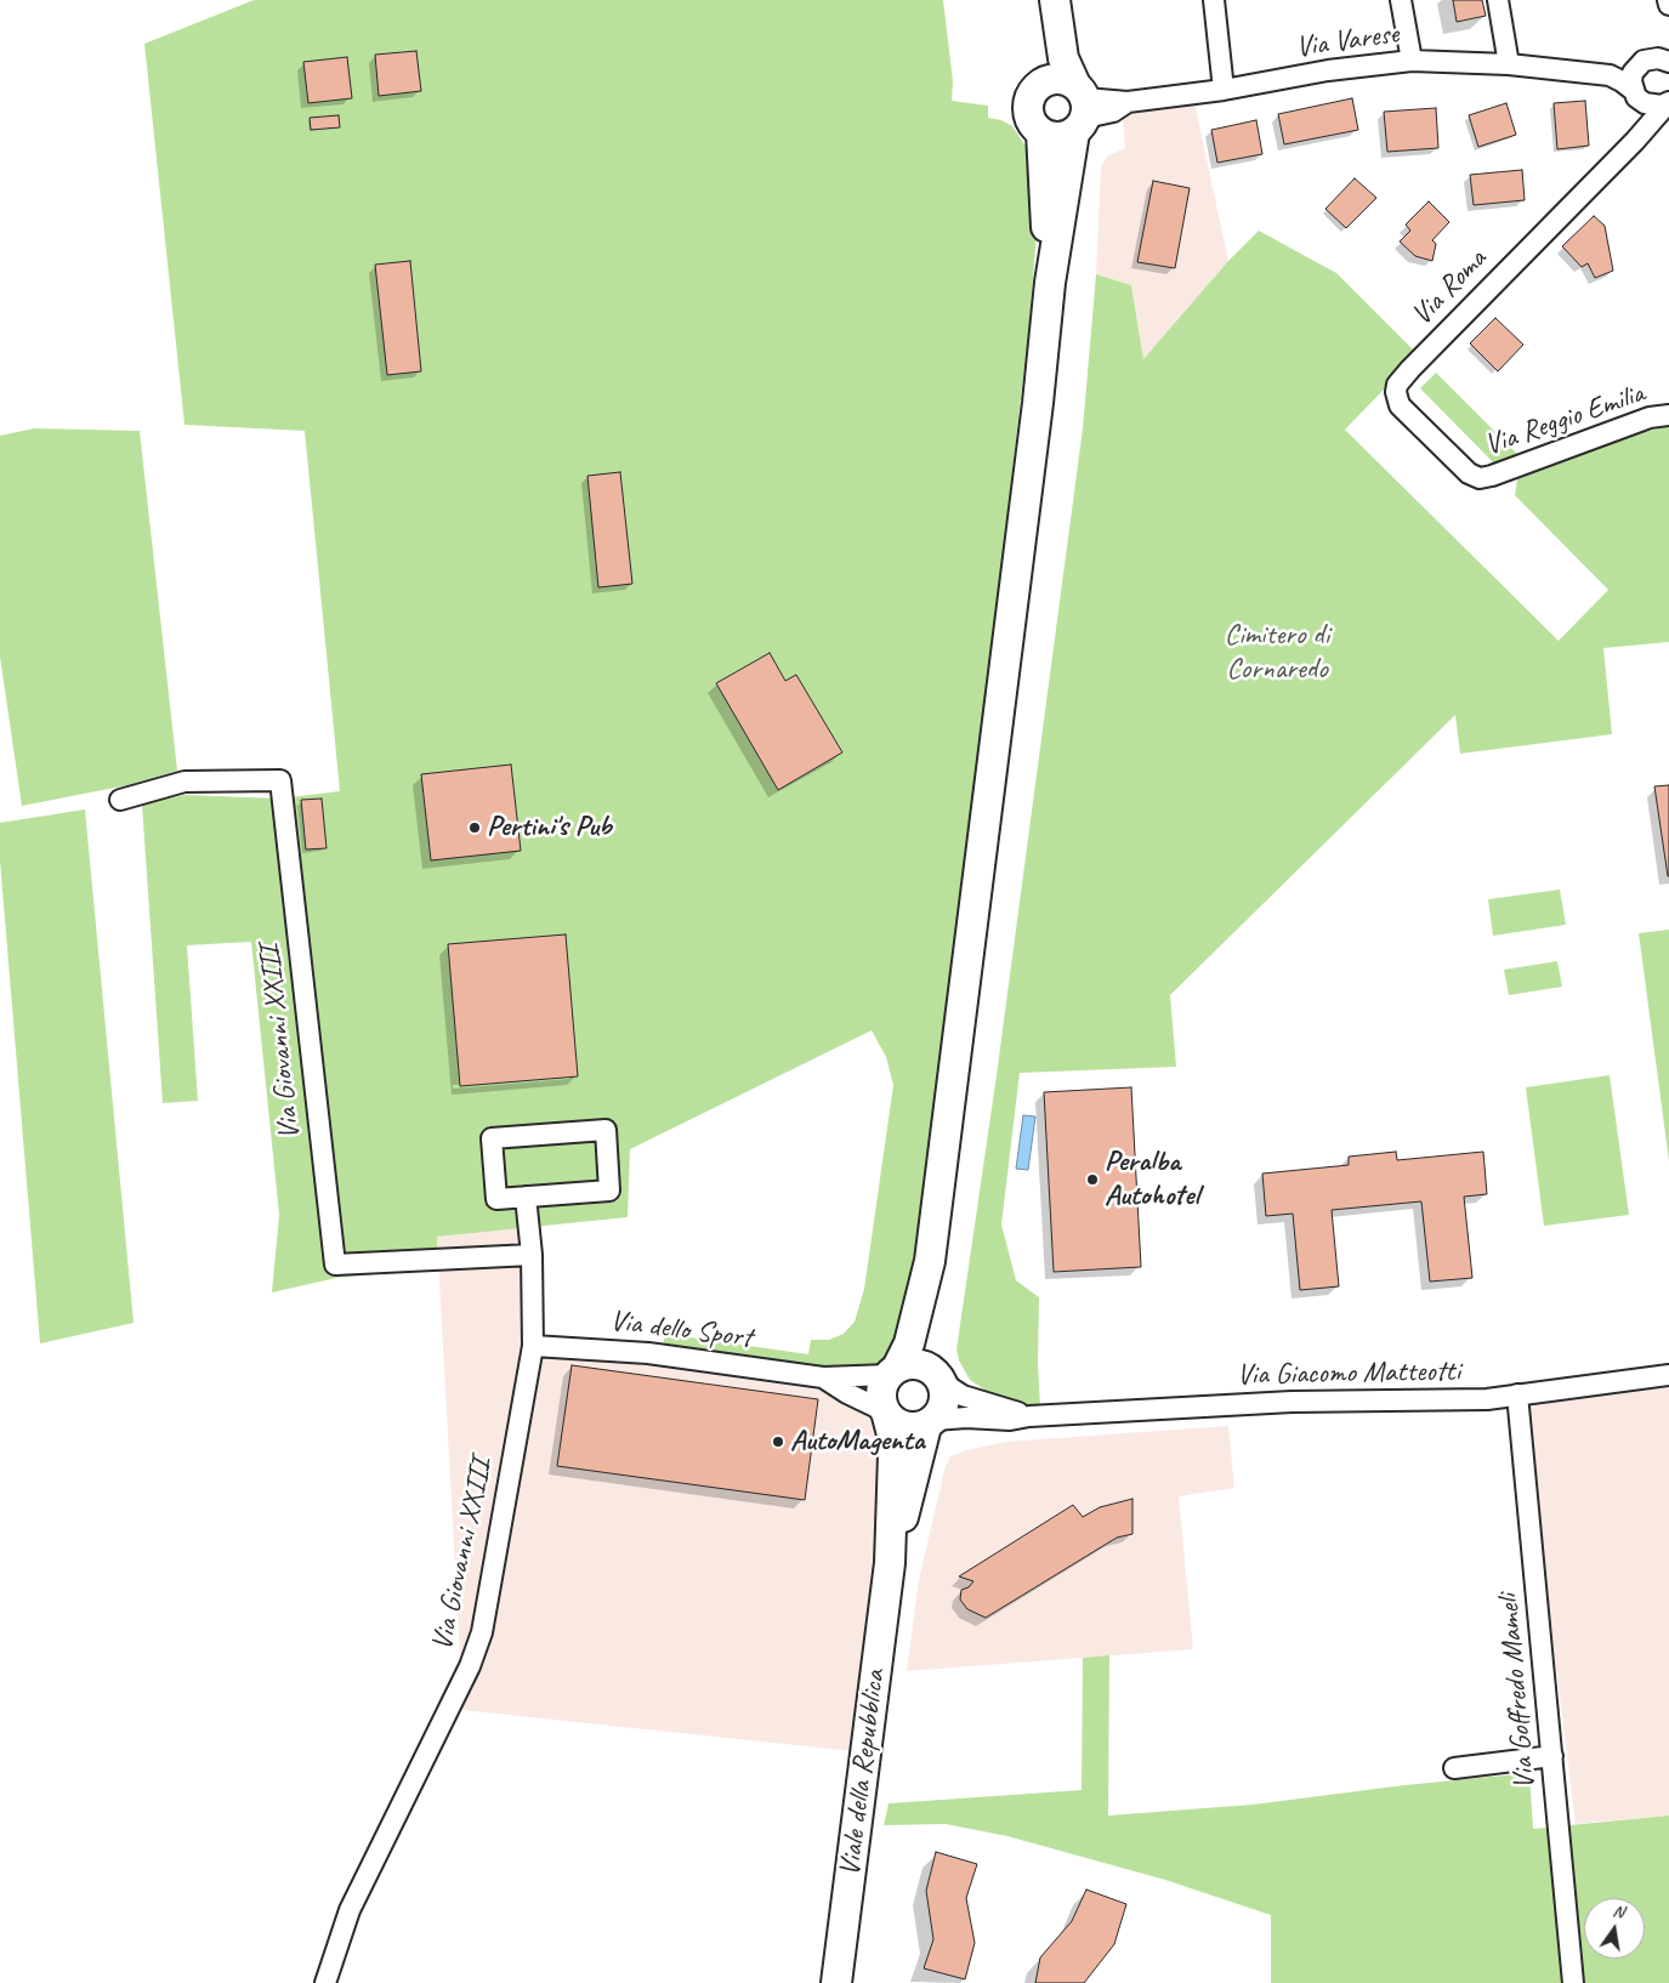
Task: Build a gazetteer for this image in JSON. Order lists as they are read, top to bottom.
{
  "streets": {
    "street": [
      "Via Varese",
      "Via Roma",
      "Via Reggio Emilia",
      "Via Giovanni XXIII",
      "Via dello Sport",
      "Via Giacomo Matteotti",
      "Via Goffredo Mameli",
      "Viale della Repubblica"
    ]
  },
  "crossings": [
    ["Via Varese", "Via Roma"],
    ["Via Roma", "Via Reggio Emilia"],
    ["Via Giovanni XXIII", "Via dello Sport"],
    ["Via dello Sport", "Via Giacomo Matteotti"],
    ["Via dello Sport", "Viale della Repubblica"],
    ["Via Giacomo Matteotti", "Via Goffredo Mameli"],
    ["Via Giacomo Matteotti", "Viale della Repubblica"]
  ],
  "parks": ["Cimitero di Cornaredo"],
  "places": ["Pertini's Pub", "Peralba Autohotel", "AutoMagenta"],
  "north": "top"
}
